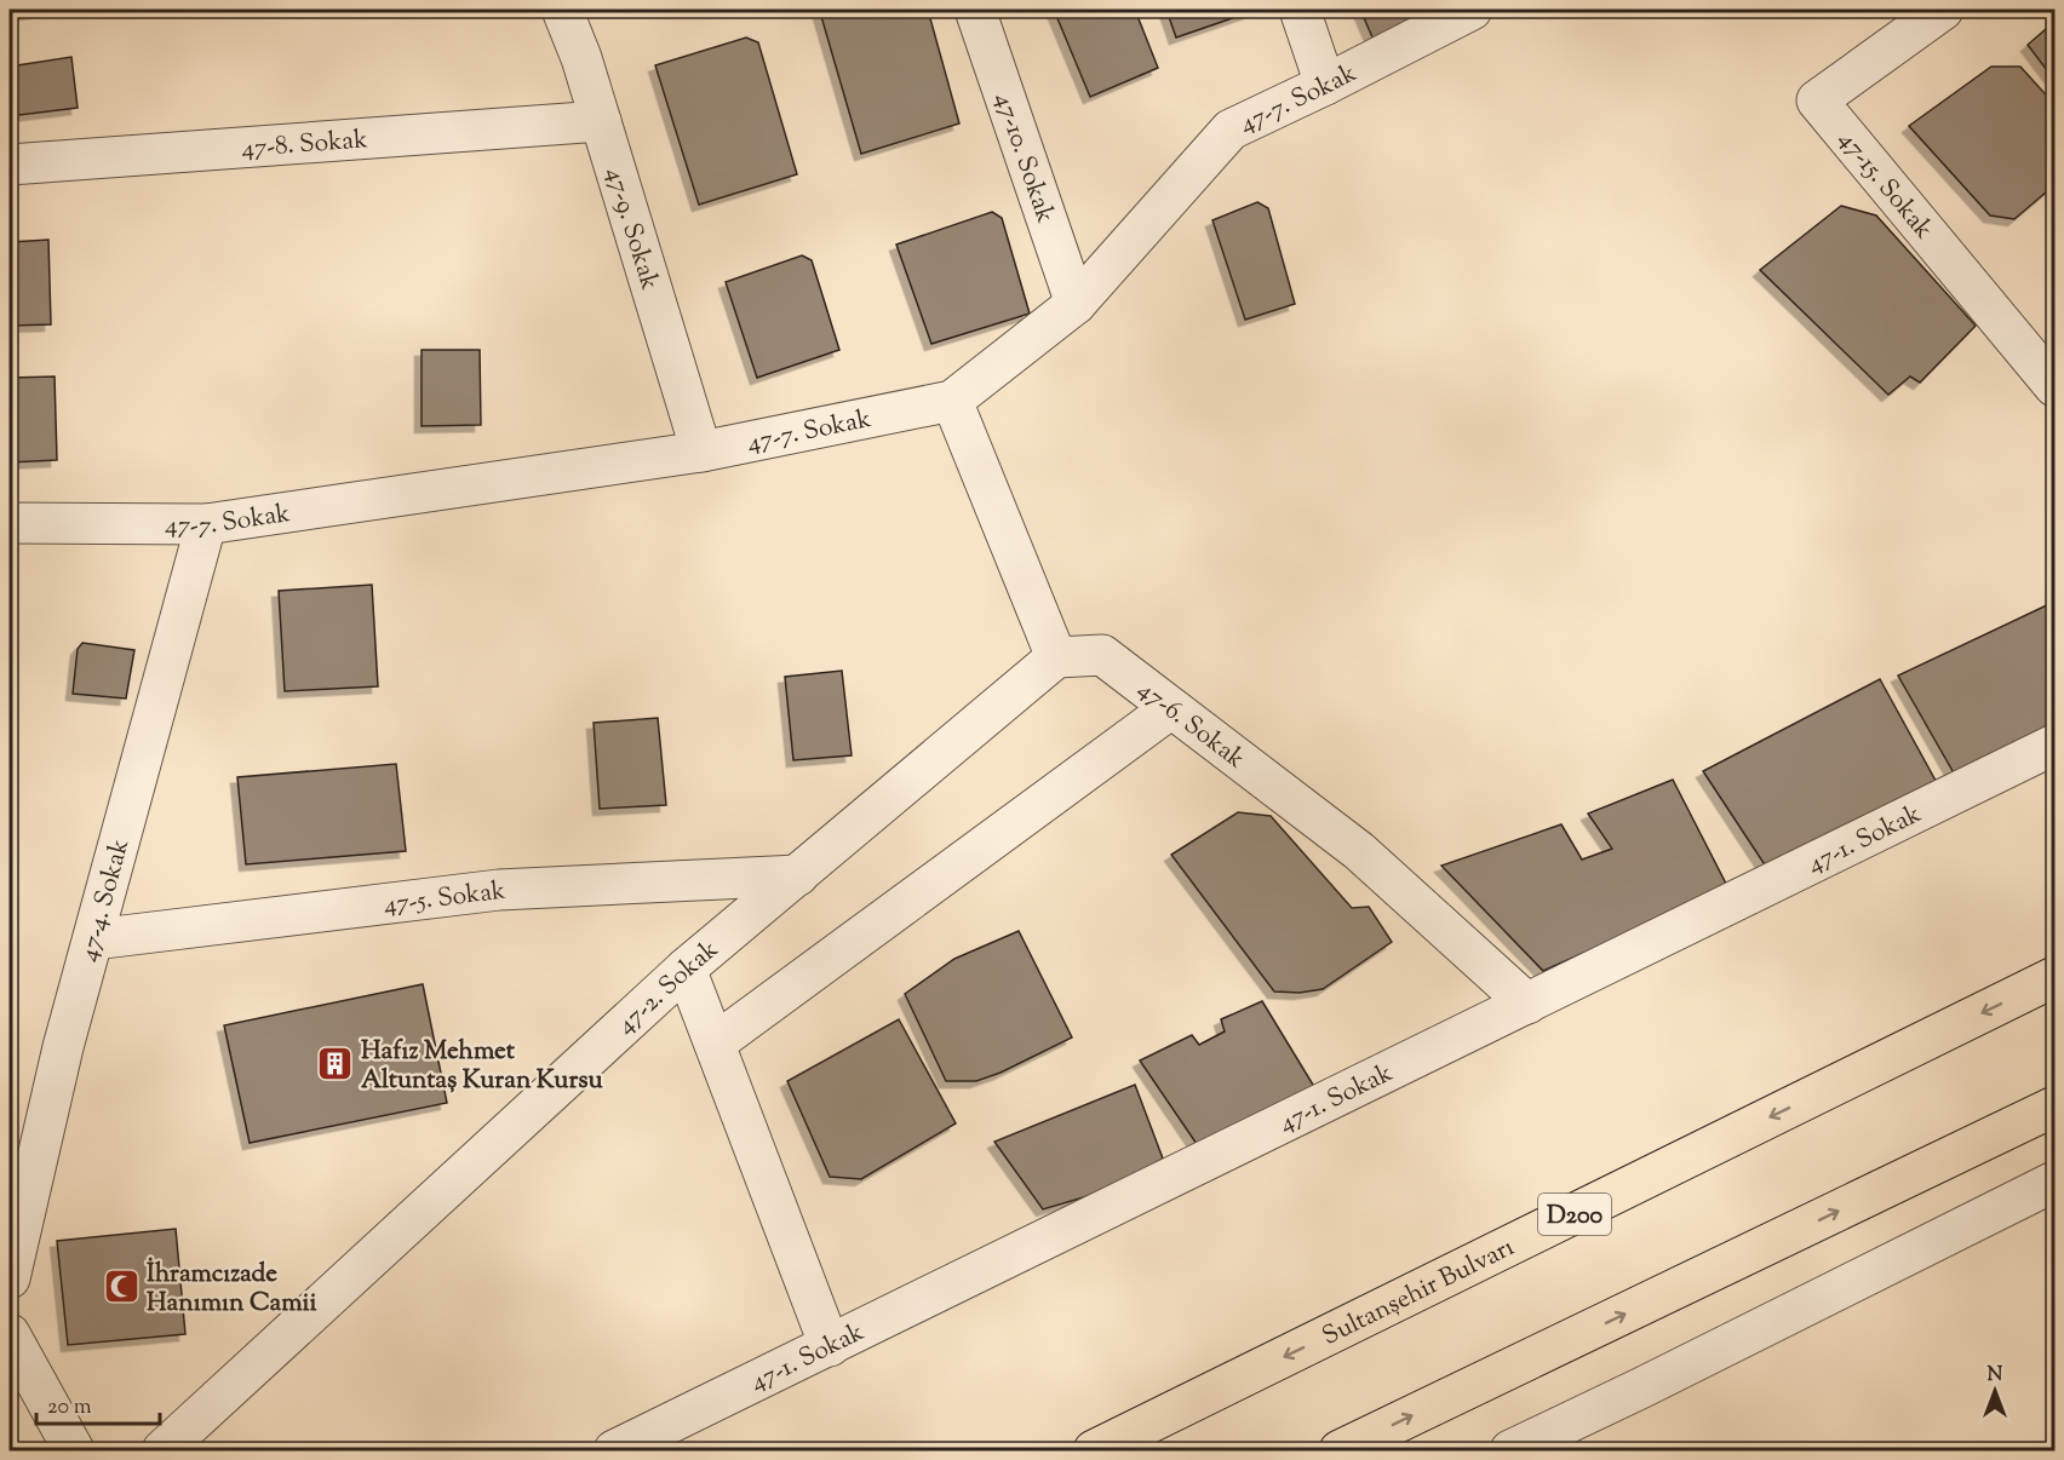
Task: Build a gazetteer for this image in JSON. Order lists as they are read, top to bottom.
{
  "streets": {
    "highway": ["D200", "Sultanşehir Bulvarı"],
    "street": [
      "47-7. Sokak",
      "47-8. Sokak",
      "47-10. Sokak",
      "47-15. Sokak",
      "47-9. Sokak",
      "47-6. Sokak",
      "47-1. Sokak",
      "47-5. Sokak",
      "47-4. Sokak",
      "47-2. Sokak"
    ]
  },
  "crossings": [
    ["47-7. Sokak", "47-10. Sokak"],
    ["47-7. Sokak", "47-9. Sokak"],
    ["47-7. Sokak", "47-4. Sokak"],
    ["47-8. Sokak", "47-9. Sokak"],
    ["47-6. Sokak", "47-1. Sokak"],
    ["47-6. Sokak", "47-2. Sokak"],
    ["47-5. Sokak", "47-4. Sokak"],
    ["47-5. Sokak", "47-2. Sokak"]
  ],
  "places": {
    "building": ["Hafız Mehmet Altuntaş Kuran Kursu"],
    "mosque": ["İhramcızade Hanımın Camii"]
  },
  "scale_bar": "20 m",
  "north": "top"
}
